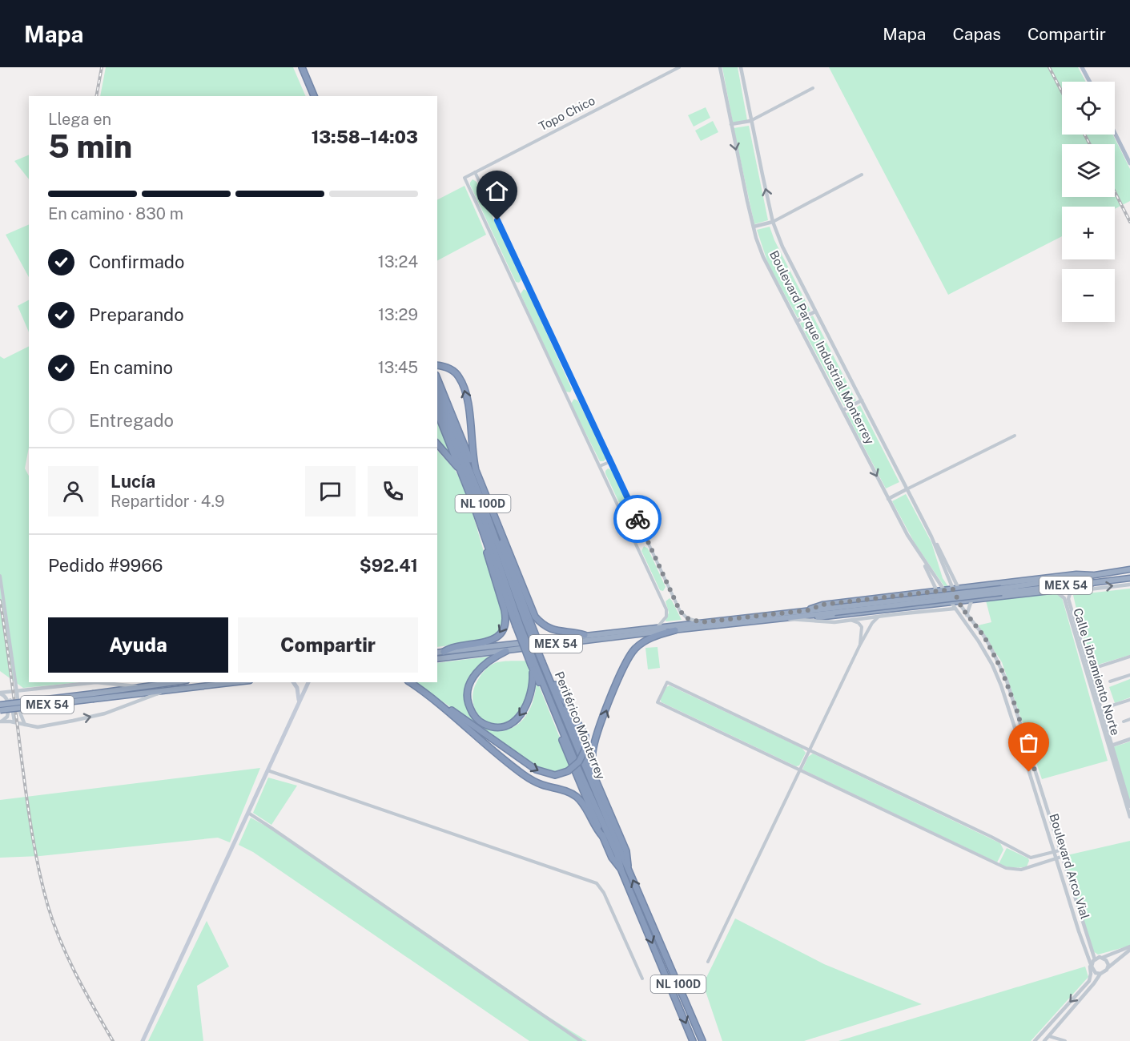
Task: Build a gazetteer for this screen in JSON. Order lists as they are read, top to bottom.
{
  "streets": {
    "highway": ["NL 100D", "MEX 54", "Periférico Monterrey"],
    "street": [
      "Topo Chico",
      "Boulevard Parque Industrial Monterrey",
      "Calle Libramiento Norte",
      "Boulevard Arco Vial"
    ]
  },
  "crossings": [
    ["Boulevard Parque Industrial Monterrey", "Boulevard Arco Vial"]
  ],
  "page": {
    "header": "Mapa",
    "nav": ["Mapa", "Capas", "Compartir"],
    "map_buttons": ["+", "−"],
    "heading": ["5 min", "Llega en", "13:58–14:03"],
    "panel": [
      "Lucía",
      "Repartidor · 4.9",
      "Pedido #9966",
      "$92.41"
    ],
    "bar": "En camino · 830 m",
    "list": [
      ["Confirmado", "13:24"],
      ["Preparando", "13:29"],
      ["En camino", "13:45"],
      "Entregado"
    ],
    "buttons": ["Ayuda", "Compartir"]
  }
}
